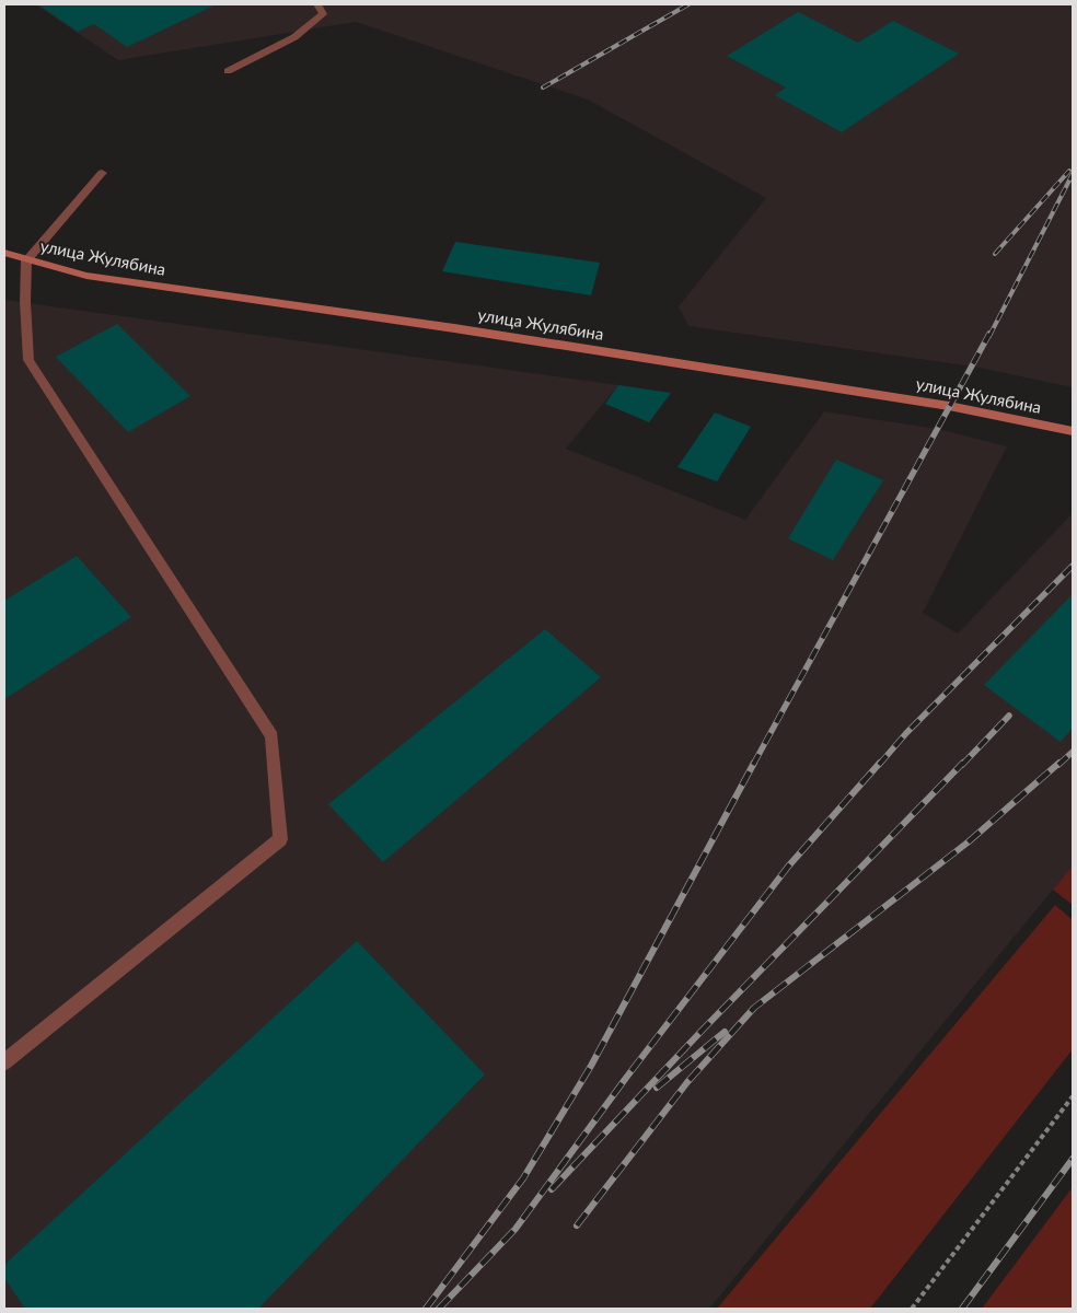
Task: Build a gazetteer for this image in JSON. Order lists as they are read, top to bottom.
{
  "streets": {
    "main road": ["улица Жулябина"]
  }
}
